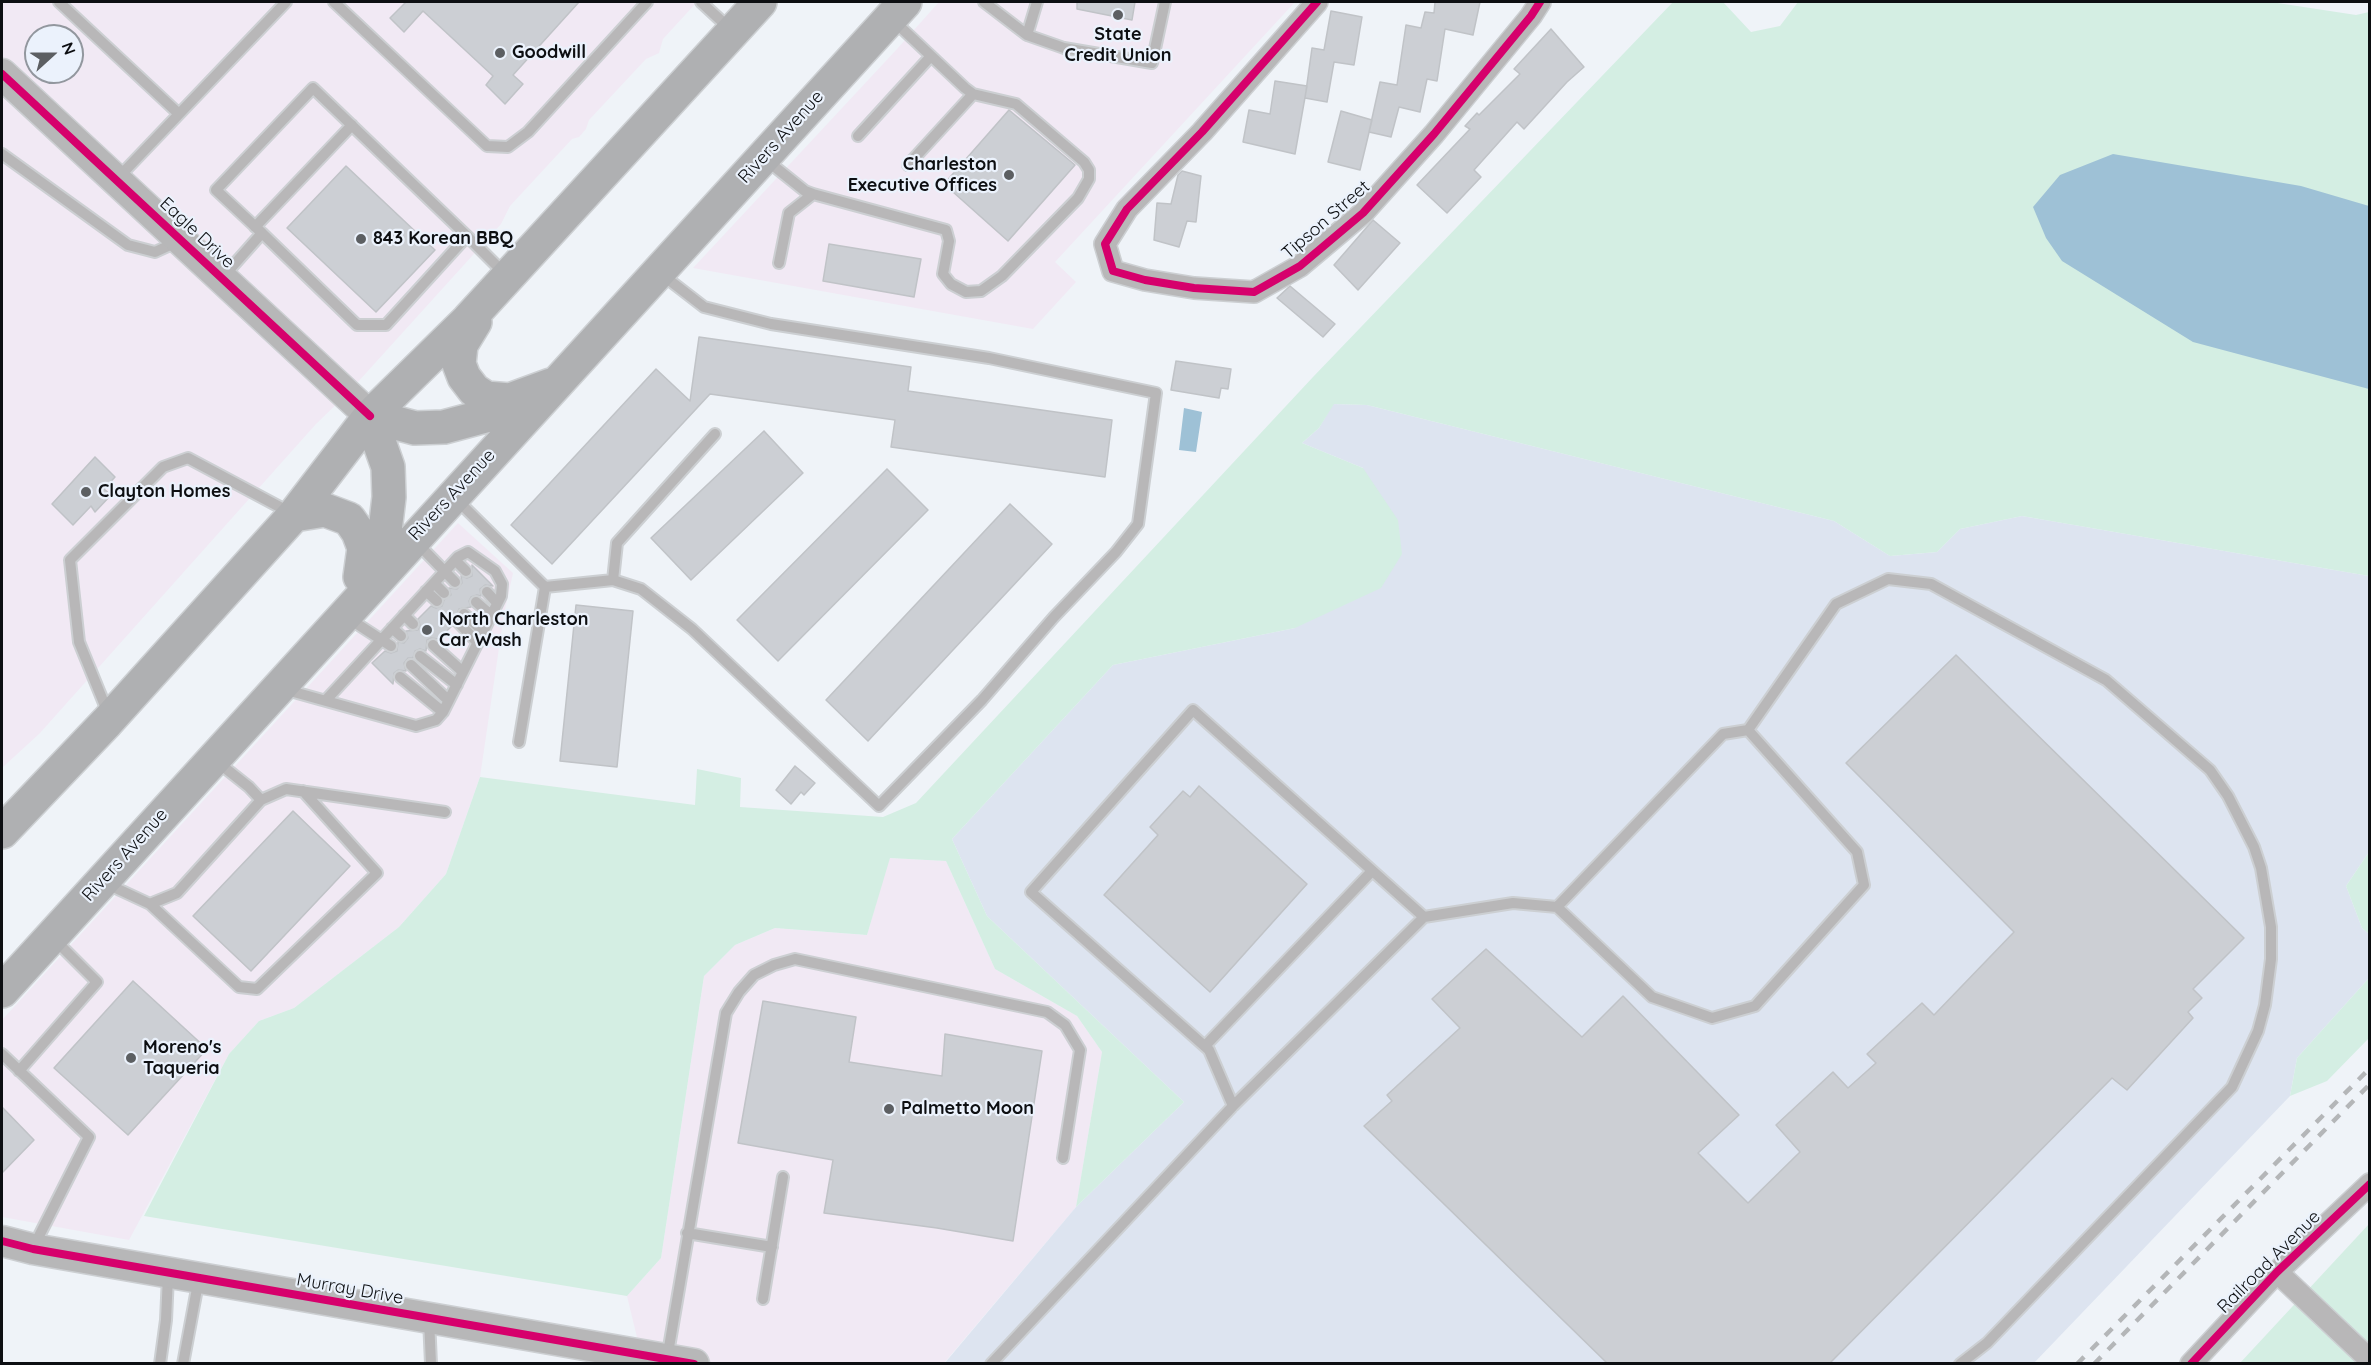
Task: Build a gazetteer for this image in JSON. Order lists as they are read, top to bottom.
{
  "streets": {
    "main road": ["Rivers Avenue"],
    "street": [
      "Tipson Street",
      "Eagle Drive",
      "Railroad Avenue",
      "Murray Drive"
    ]
  },
  "places": [
    "State Credit Union",
    "Goodwill",
    "Charleston Executive Offices",
    "843 Korean BBQ",
    "Clayton Homes",
    "North Charleston Car Wash",
    "Moreno's Taqueria",
    "Palmetto Moon"
  ],
  "north": "right"
}
